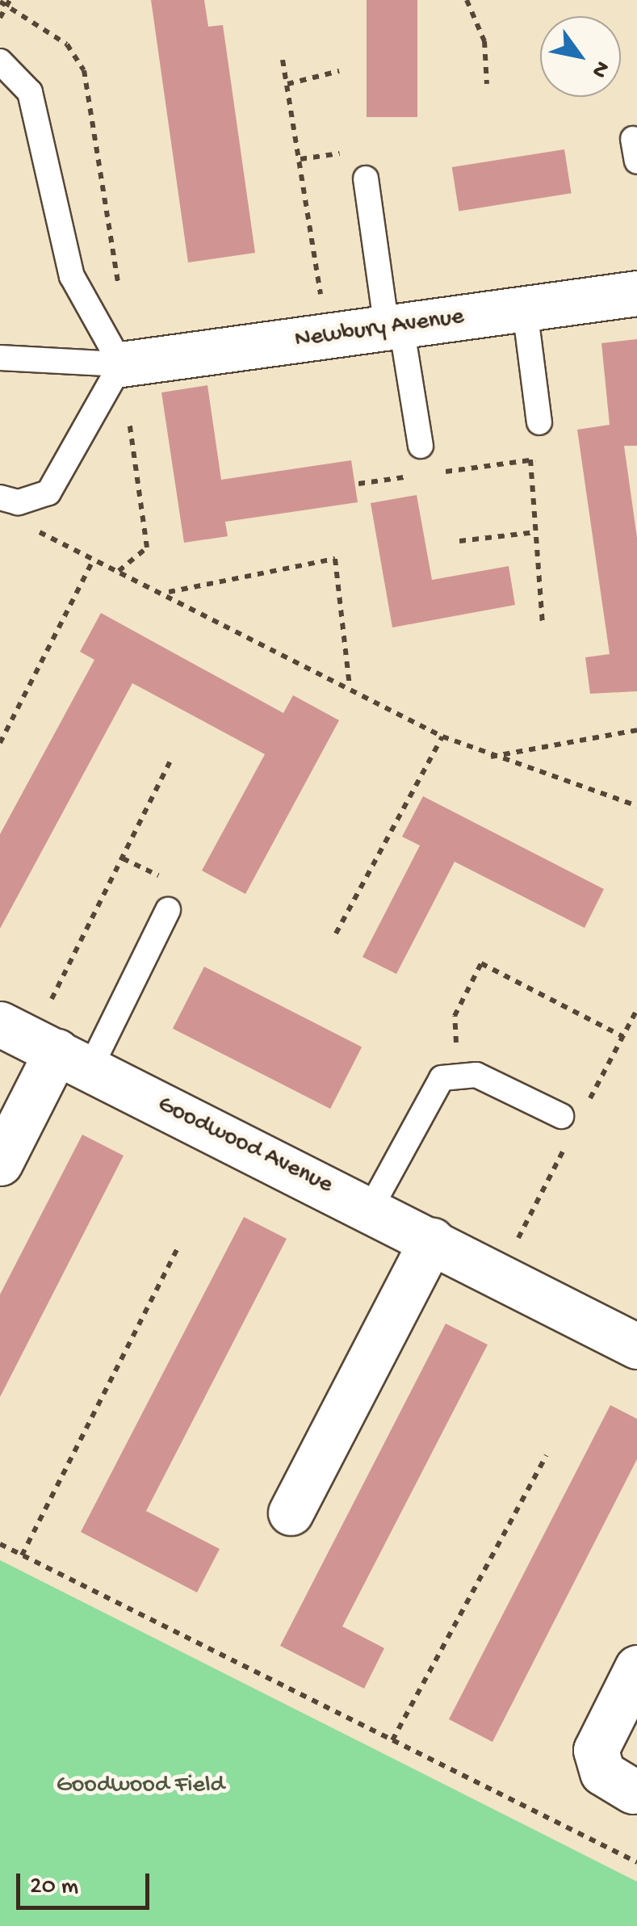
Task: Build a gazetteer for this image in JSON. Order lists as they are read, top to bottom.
{
  "streets": {
    "street": ["Newbury Avenue", "Goodwood Avenue"]
  },
  "parks": ["Goodwood Field"],
  "scale_bar": "20 m",
  "north": "bottom right"
}
